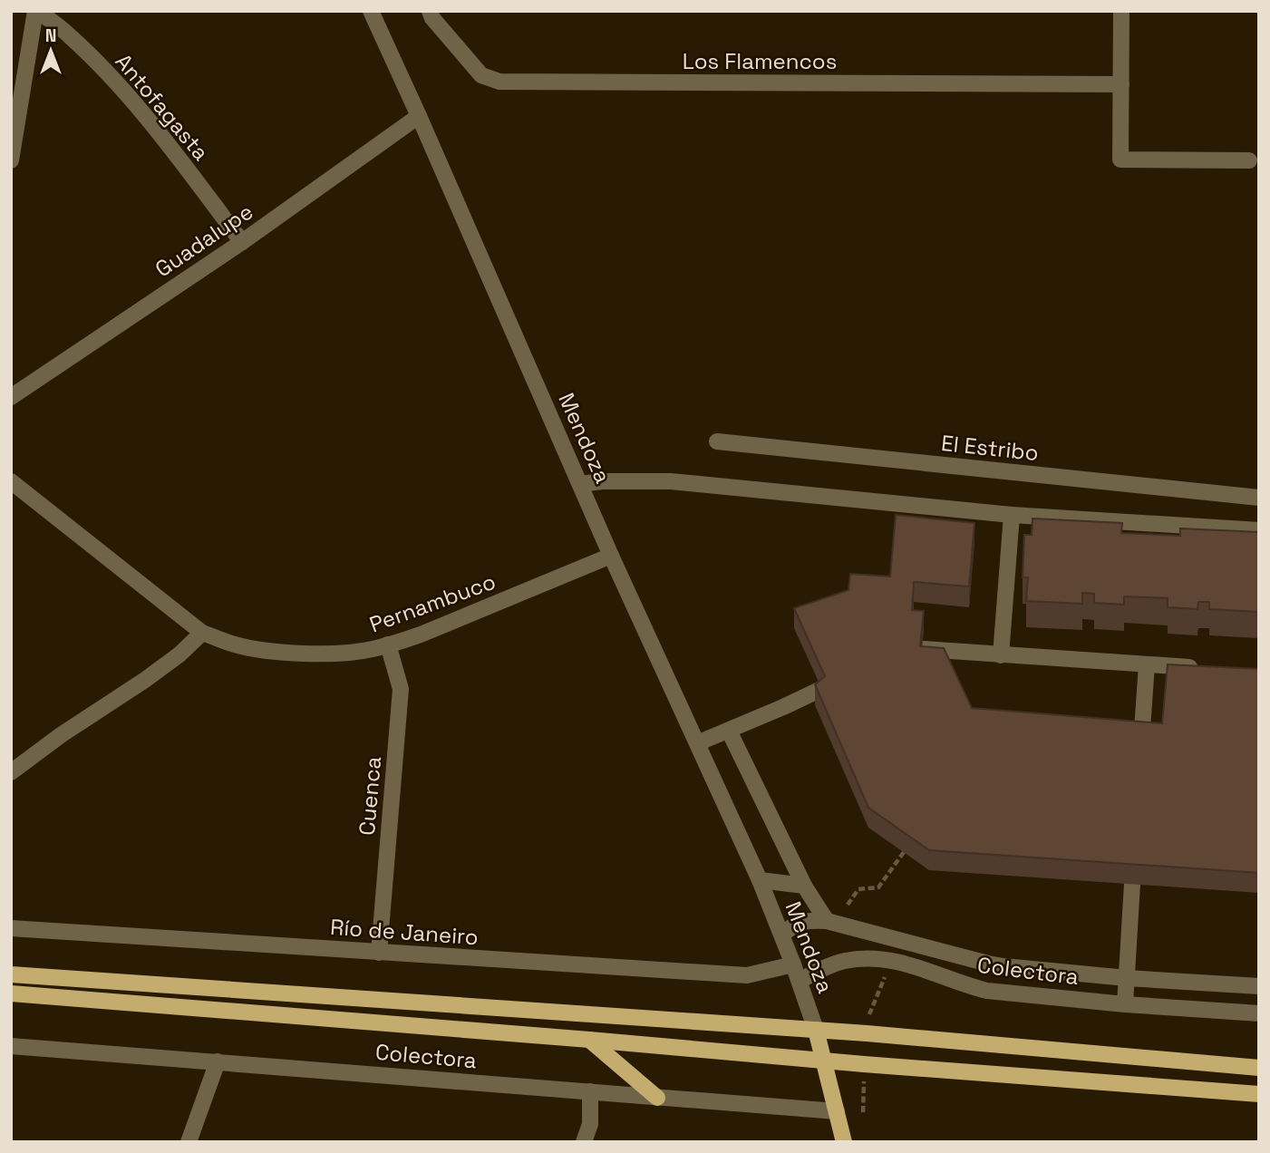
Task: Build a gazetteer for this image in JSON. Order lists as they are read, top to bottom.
{
  "streets": {
    "street": [
      "Los Flamencos",
      "Antofagasta",
      "Guadalupe",
      "Mendoza",
      "El Estribo",
      "Pernambuco",
      "Cuenca",
      "Río de Janeiro",
      "Colectora"
    ]
  },
  "crossings": [
    ["Antofagasta", "Guadalupe"],
    ["Guadalupe", "Mendoza"],
    ["Mendoza", "Pernambuco"],
    ["Mendoza", "Río de Janeiro"],
    ["Mendoza", "Colectora"],
    ["Pernambuco", "Cuenca"],
    ["Cuenca", "Río de Janeiro"]
  ],
  "north": "top"
}
